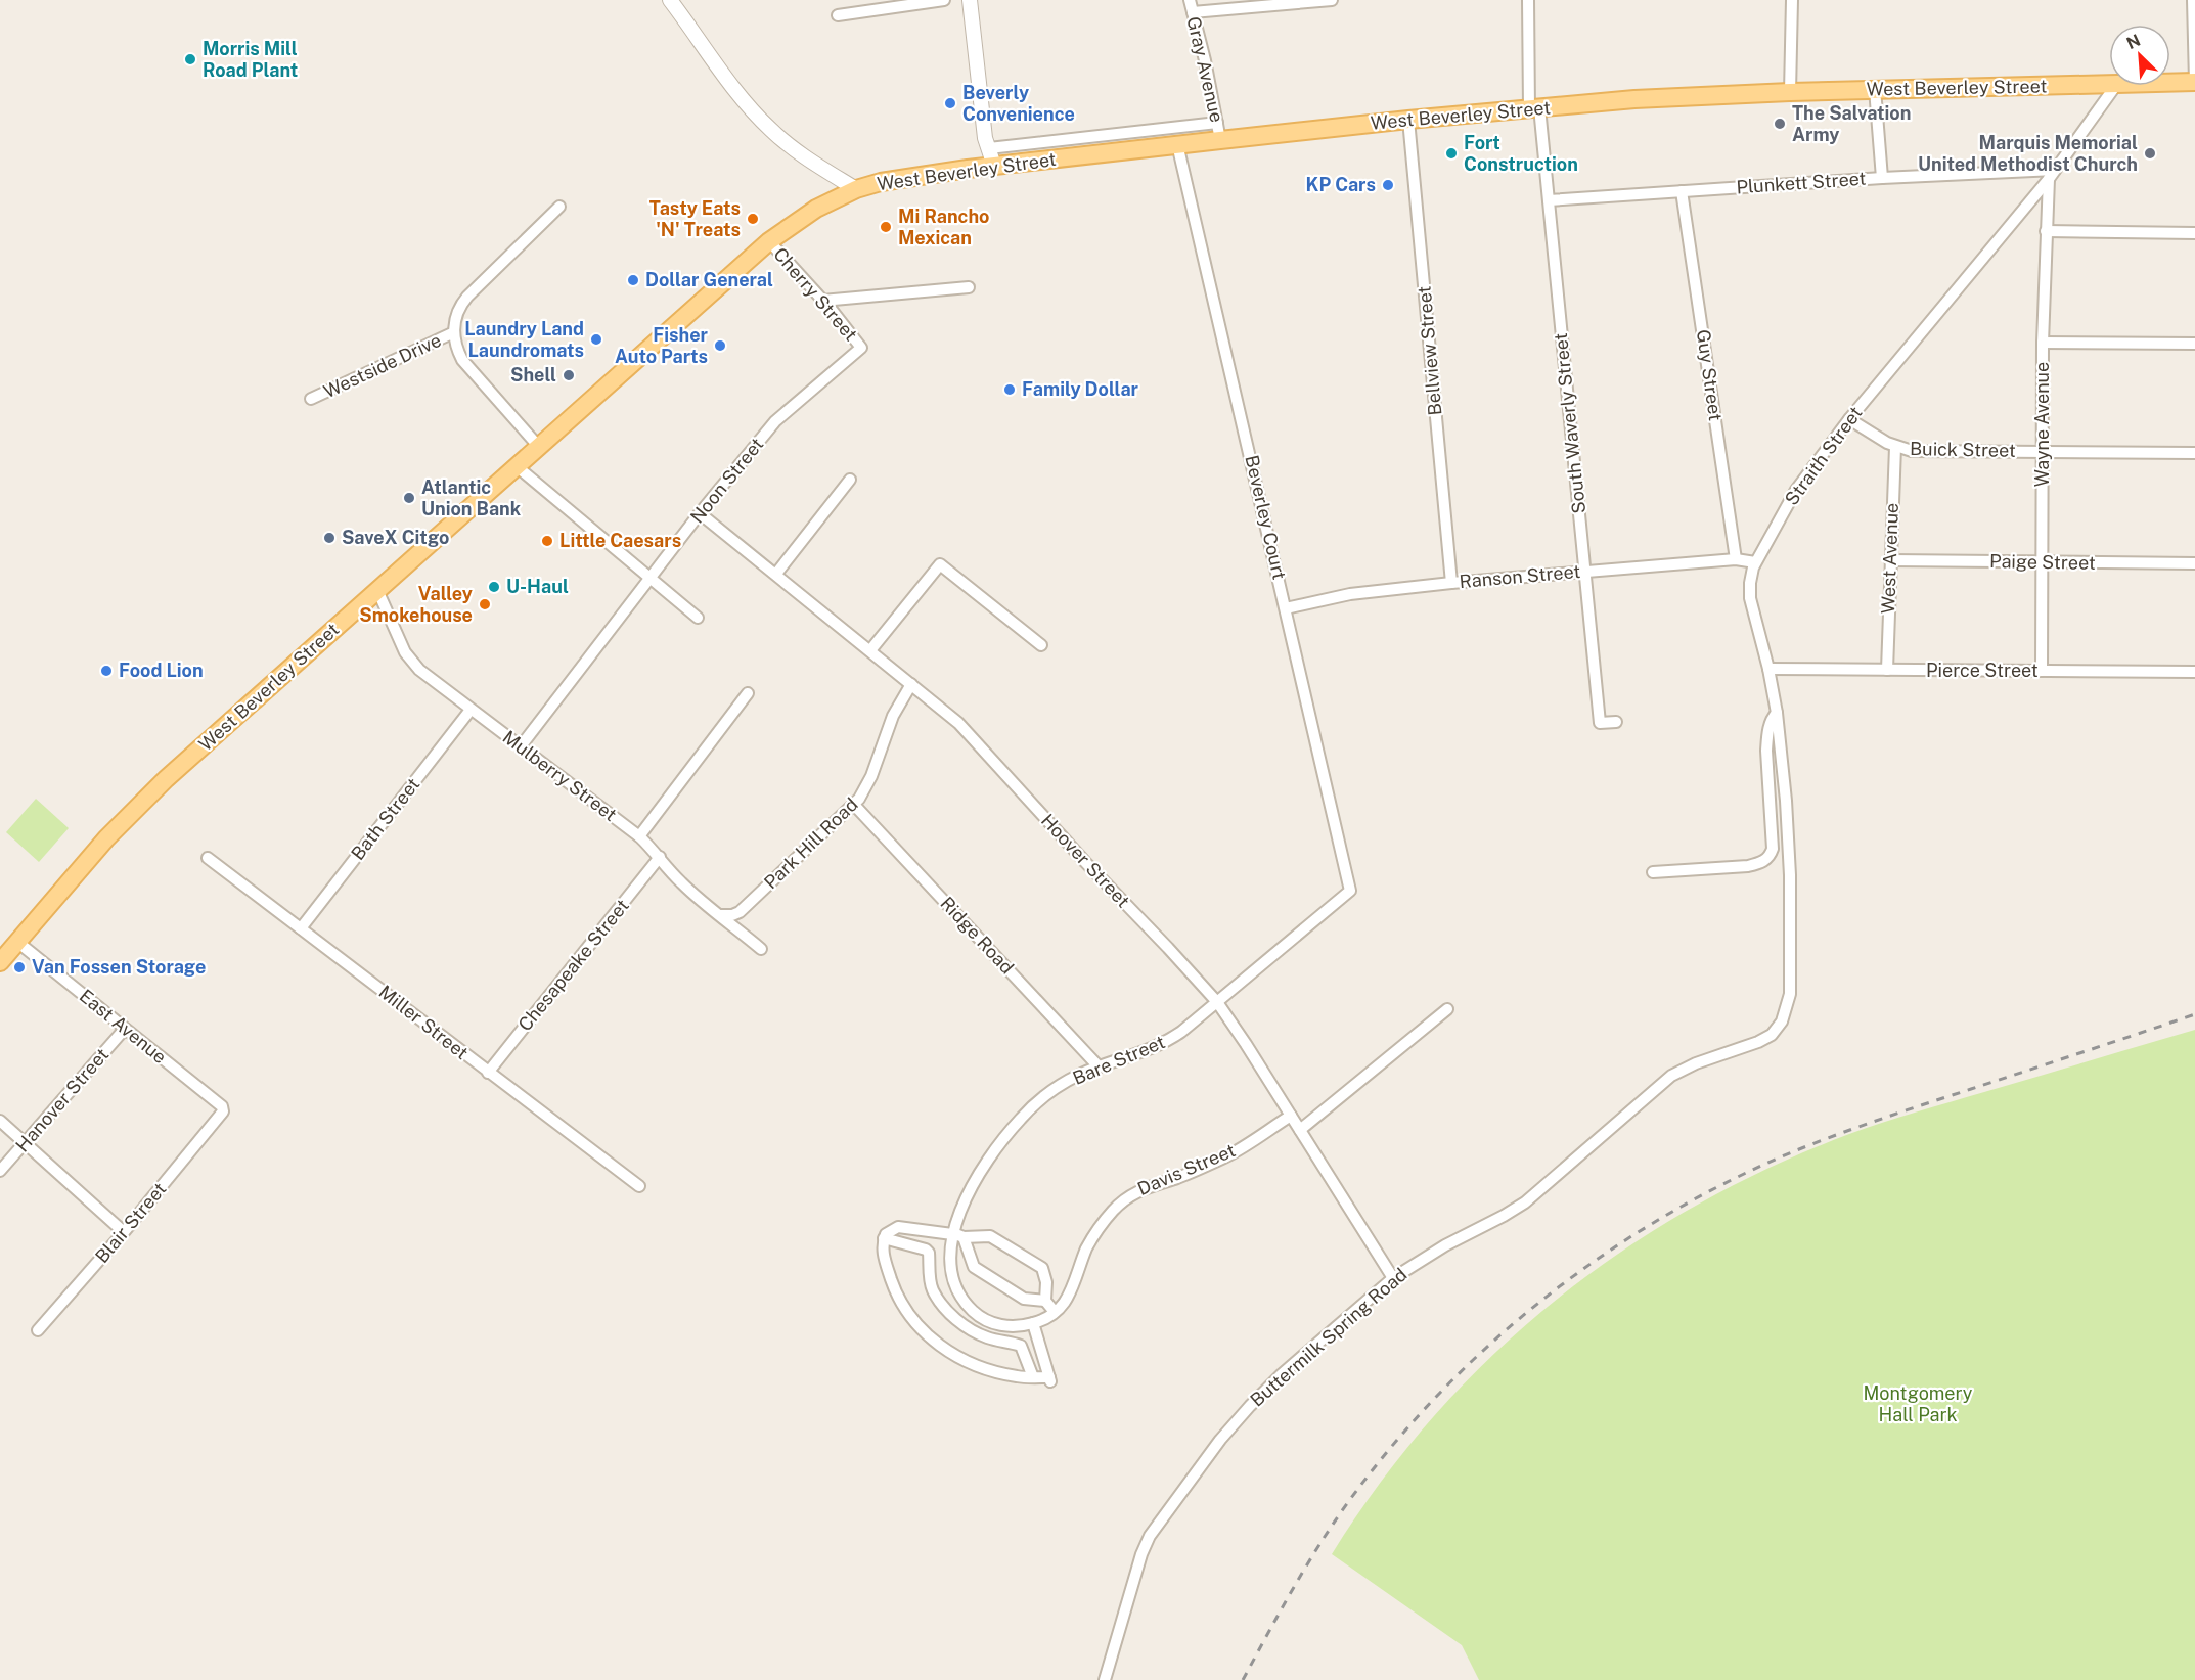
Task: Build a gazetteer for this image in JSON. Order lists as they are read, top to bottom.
{
  "streets": {
    "main road": ["West Beverley Street"],
    "street": [
      "Gray Avenue",
      "Plunkett Street",
      "Cherry Street",
      "Bellview Street",
      "Westside Drive",
      "Guy Street",
      "South Waverly Street",
      "Wayne Avenue",
      "Buick Street",
      "Straith Street",
      "Noon Street",
      "Beverley Court",
      "West Avenue",
      "Paige Street",
      "Ranson Street",
      "Pierce Street",
      "Mulberry Street",
      "Bath Street",
      "Park Hill Road",
      "Hoover Street",
      "Ridge Road",
      "Chesapeake Street",
      "Miller Street",
      "East Avenue",
      "Bare Street",
      "Hanover Street",
      "Davis Street",
      "Blair Street",
      "Buttermilk Spring Road"
    ]
  },
  "crossings": [
    ["Gray Avenue", "West Beverley Street"],
    ["West Beverley Street", "Cherry Street"],
    ["West Beverley Street", "Bellview Street"],
    ["West Beverley Street", "South Waverly Street"],
    ["West Beverley Street", "Beverley Court"],
    ["West Beverley Street", "Mulberry Street"],
    ["West Beverley Street", "East Avenue"],
    ["Plunkett Street", "Guy Street"],
    ["Plunkett Street", "South Waverly Street"],
    ["Plunkett Street", "Wayne Avenue"],
    ["Plunkett Street", "Straith Street"],
    ["Cherry Street", "Noon Street"],
    ["Bellview Street", "Ranson Street"],
    ["Guy Street", "Ranson Street"],
    ["South Waverly Street", "Ranson Street"],
    ["Wayne Avenue", "Buick Street"],
    ["Wayne Avenue", "Straith Street"],
    ["Wayne Avenue", "Paige Street"],
    ["Wayne Avenue", "Pierce Street"],
    ["Buick Street", "Straith Street"],
    ["Buick Street", "West Avenue"],
    ["Straith Street", "Ranson Street"],
    ["Straith Street", "Pierce Street"],
    ["Straith Street", "Buttermilk Spring Road"],
    ["Noon Street", "Mulberry Street"],
    ["Noon Street", "Hoover Street"],
    ["Beverley Court", "Ranson Street"],
    ["Beverley Court", "Bare Street"],
    ["West Avenue", "Paige Street"],
    ["West Avenue", "Pierce Street"],
    ["Mulberry Street", "Bath Street"],
    ["Mulberry Street", "Park Hill Road"],
    ["Mulberry Street", "Chesapeake Street"],
    ["Bath Street", "Miller Street"],
    ["Park Hill Road", "Hoover Street"],
    ["Park Hill Road", "Ridge Road"],
    ["Hoover Street", "Bare Street"],
    ["Hoover Street", "Davis Street"],
    ["Hoover Street", "Buttermilk Spring Road"],
    ["Ridge Road", "Bare Street"],
    ["Chesapeake Street", "Miller Street"],
    ["East Avenue", "Hanover Street"],
    ["East Avenue", "Blair Street"],
    ["Bare Street", "Davis Street"]
  ],
  "parks": ["Montgomery Hall Park"],
  "places": [
    "Morris Mill Road Plant",
    "Beverly Convenience",
    "The Salvation Army",
    "Fort Construction",
    "Marquis Memorial United Methodist Church",
    "KP Cars",
    "Tasty Eats 'N' Treats",
    "Mi Rancho Mexican",
    "Dollar General",
    "Laundry Land Laundromats",
    "Fisher Auto Parts",
    "Shell",
    "Family Dollar",
    "Atlantic Union Bank",
    "SaveX Citgo",
    "Little Caesars",
    "U-Haul",
    "Valley Smokehouse",
    "Food Lion",
    "Van Fossen Storage"
  ],
  "north": "top left"
}
